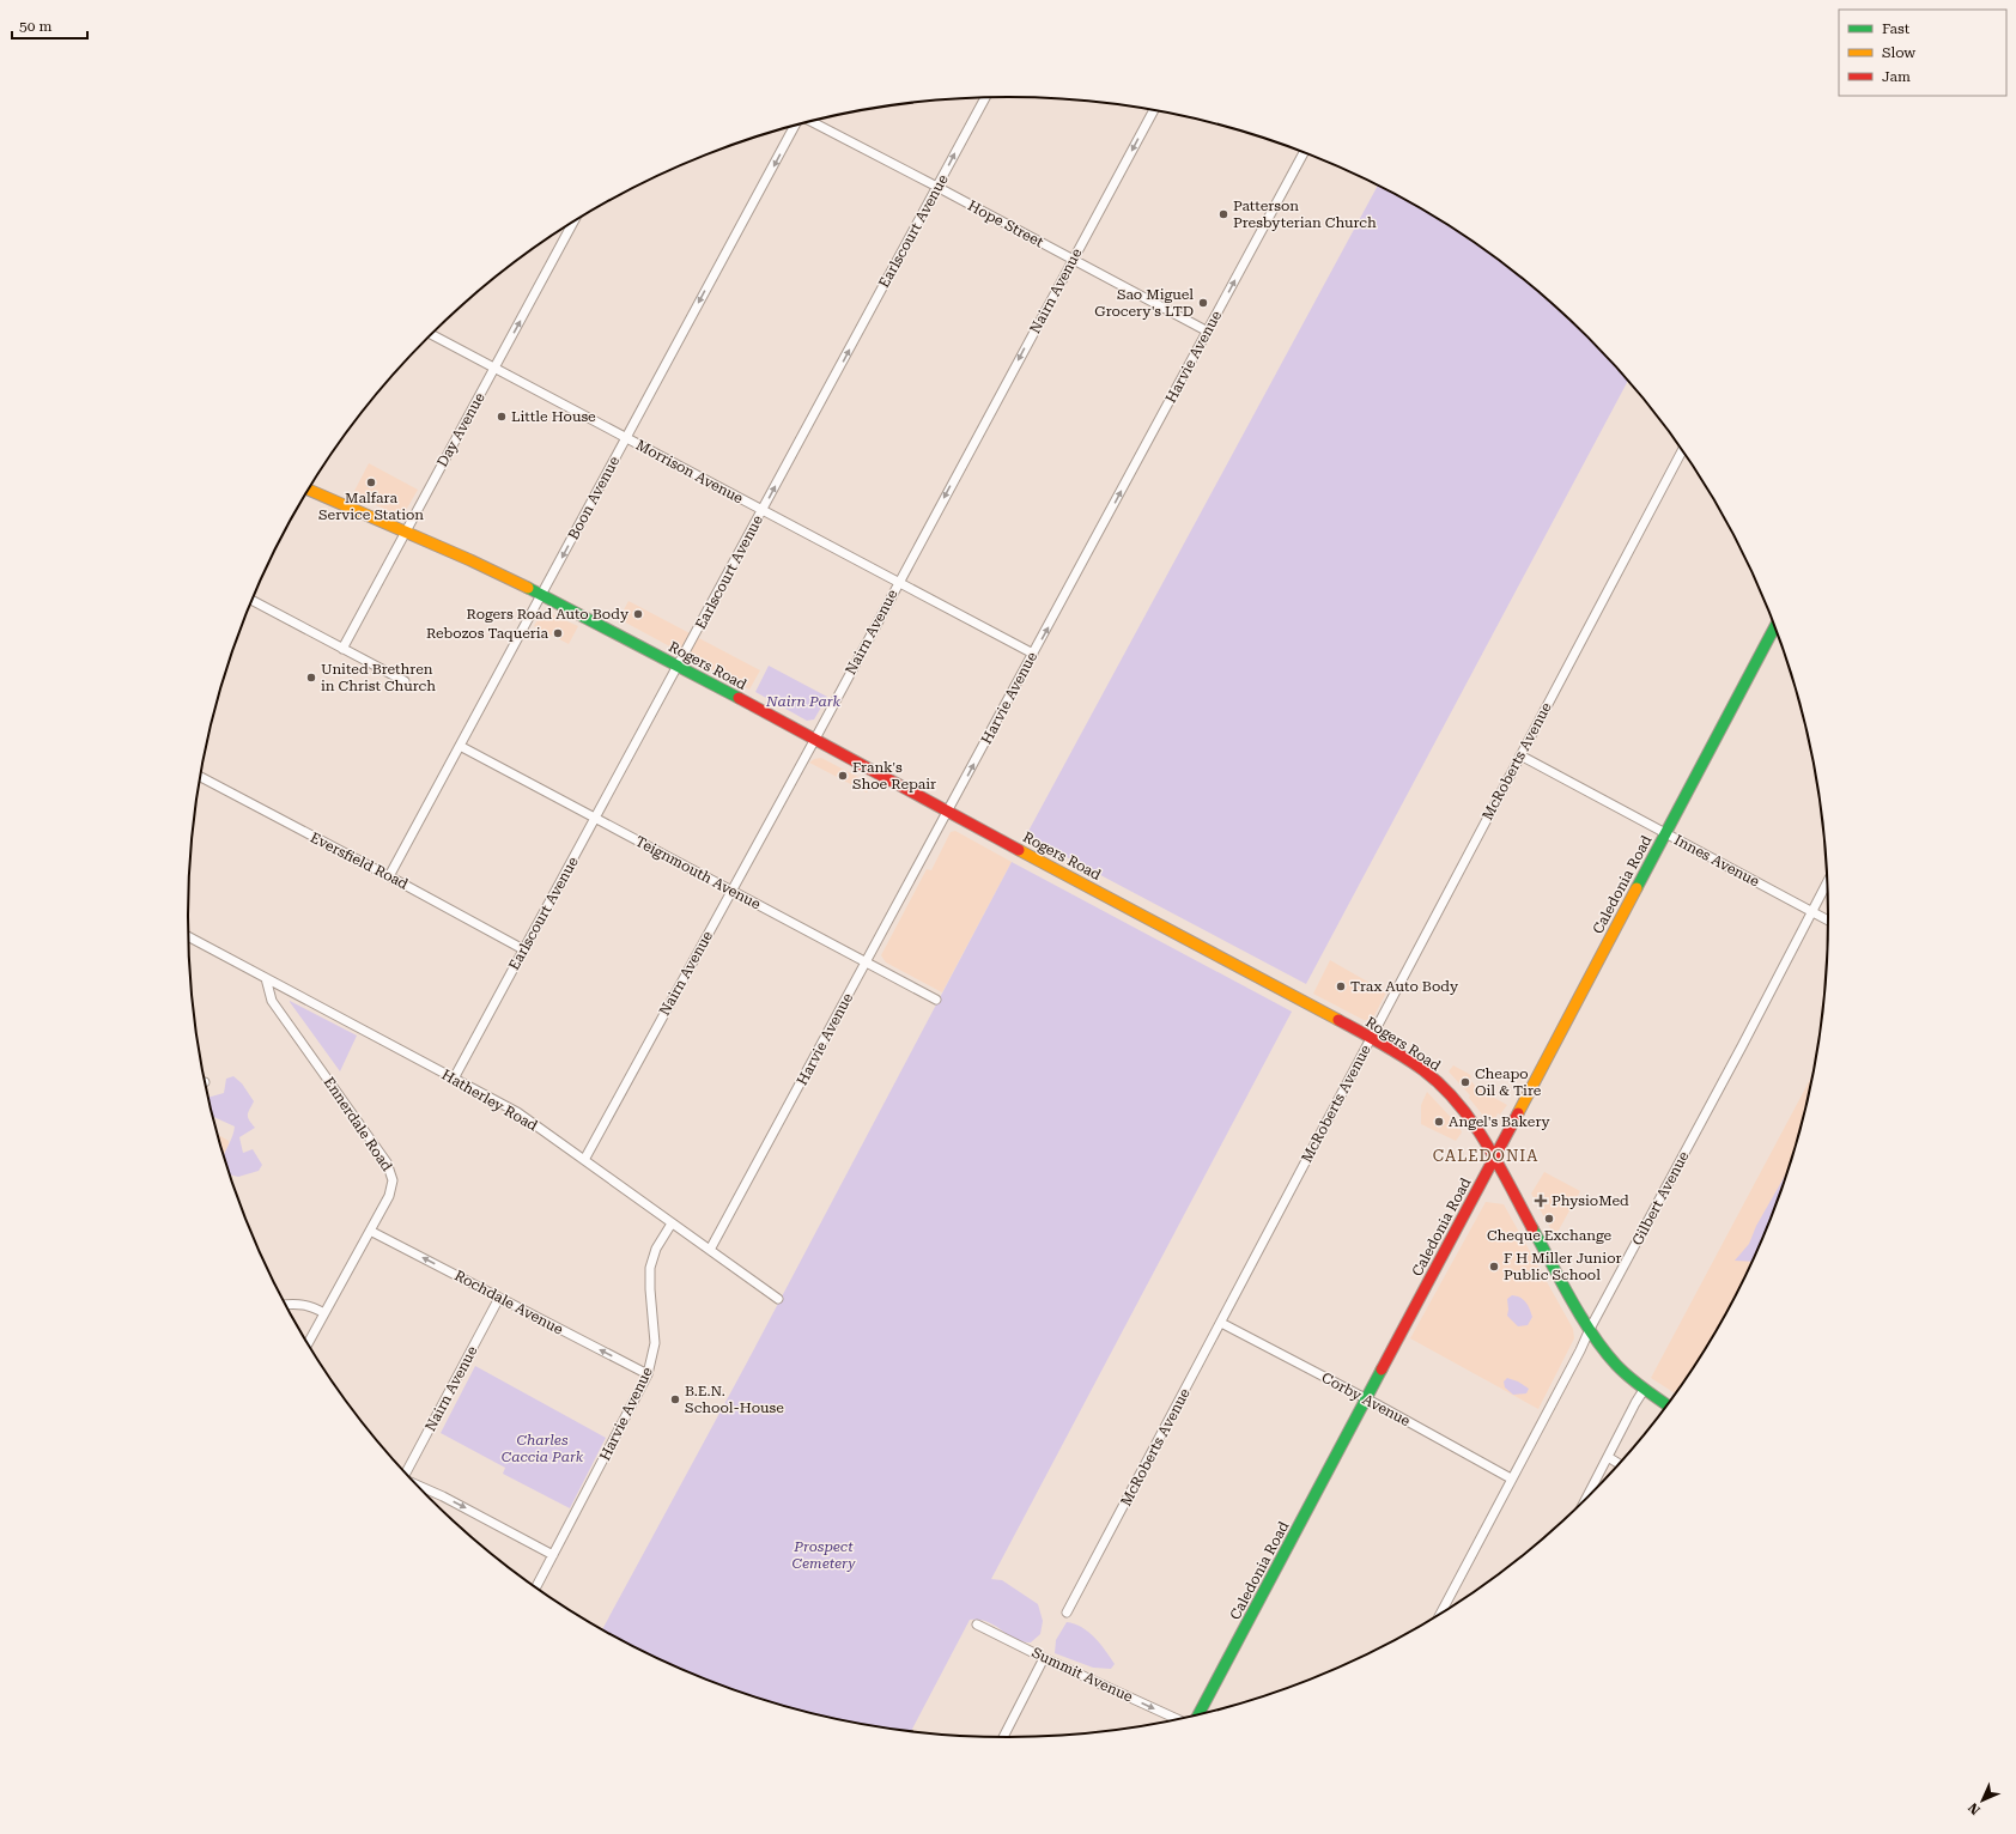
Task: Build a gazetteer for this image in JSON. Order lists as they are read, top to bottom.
{
  "streets": {
    "street": [
      "Hope Street",
      "Earlscourt Avenue",
      "Nairn Avenue",
      "Harvie Avenue",
      "Day Avenue",
      "Morrison Avenue",
      "Boon Avenue",
      "Rogers Road",
      "McRoberts Avenue",
      "Eversfield Road",
      "Innes Avenue",
      "Teignmouth Avenue",
      "Caledonia Road",
      "Hatherley Road",
      "Ennerdale Road",
      "Gilbert Avenue",
      "Rochdale Avenue",
      "Corby Avenue",
      "Summit Avenue"
    ]
  },
  "crossings": [
    ["Hope Street", "Earlscourt Avenue"],
    ["Hope Street", "Nairn Avenue"],
    ["Hope Street", "Harvie Avenue"],
    ["Earlscourt Avenue", "Morrison Avenue"],
    ["Earlscourt Avenue", "Rogers Road"],
    ["Earlscourt Avenue", "Eversfield Road"],
    ["Earlscourt Avenue", "Teignmouth Avenue"],
    ["Earlscourt Avenue", "Hatherley Road"],
    ["Nairn Avenue", "Morrison Avenue"],
    ["Nairn Avenue", "Rogers Road"],
    ["Nairn Avenue", "Teignmouth Avenue"],
    ["Nairn Avenue", "Hatherley Road"],
    ["Nairn Avenue", "Rochdale Avenue"],
    ["Harvie Avenue", "Morrison Avenue"],
    ["Harvie Avenue", "Rogers Road"],
    ["Harvie Avenue", "Teignmouth Avenue"],
    ["Harvie Avenue", "Hatherley Road"],
    ["Harvie Avenue", "Rochdale Avenue"],
    ["Day Avenue", "Morrison Avenue"],
    ["Day Avenue", "Rogers Road"],
    ["Morrison Avenue", "Boon Avenue"],
    ["Boon Avenue", "Rogers Road"],
    ["Boon Avenue", "Eversfield Road"],
    ["Boon Avenue", "Teignmouth Avenue"],
    ["Rogers Road", "McRoberts Avenue"],
    ["Rogers Road", "Caledonia Road"],
    ["Rogers Road", "Gilbert Avenue"],
    ["McRoberts Avenue", "Innes Avenue"],
    ["McRoberts Avenue", "Corby Avenue"],
    ["Innes Avenue", "Caledonia Road"],
    ["Innes Avenue", "Gilbert Avenue"],
    ["Caledonia Road", "Corby Avenue"],
    ["Hatherley Road", "Ennerdale Road"],
    ["Ennerdale Road", "Rochdale Avenue"],
    ["Gilbert Avenue", "Corby Avenue"]
  ],
  "one_way": [
    "Earlscourt Avenue",
    "Nairn Avenue",
    "Harvie Avenue",
    "Boon Avenue",
    "Rochdale Avenue",
    "Summit Avenue"
  ],
  "districts": ["CALEDONIA"],
  "parks": ["Nairn Park", "Charles Caccia Park", "Prospect Cemetery"],
  "places": {
    "other": [
      "Patterson Presbyterian Church",
      "Sao Miguel Grocery's LTD",
      "Little House",
      "Malfara Service Station",
      "Rogers Road Auto Body",
      "Rebozos Taqueria",
      "United Brethren in Christ Church",
      "Frank's Shoe Repair",
      "Trax Auto Body",
      "Cheapo Oil & Tire",
      "Angel's Bakery",
      "Cheque Exchange",
      "F H Miller Junior Public School",
      "B.E.N. School-House"
    ],
    "health": ["PhysioMed"]
  },
  "legend": ["Fast", "Slow", "Jam"],
  "scale_bar": "50 m",
  "north": "bottom left"
}
